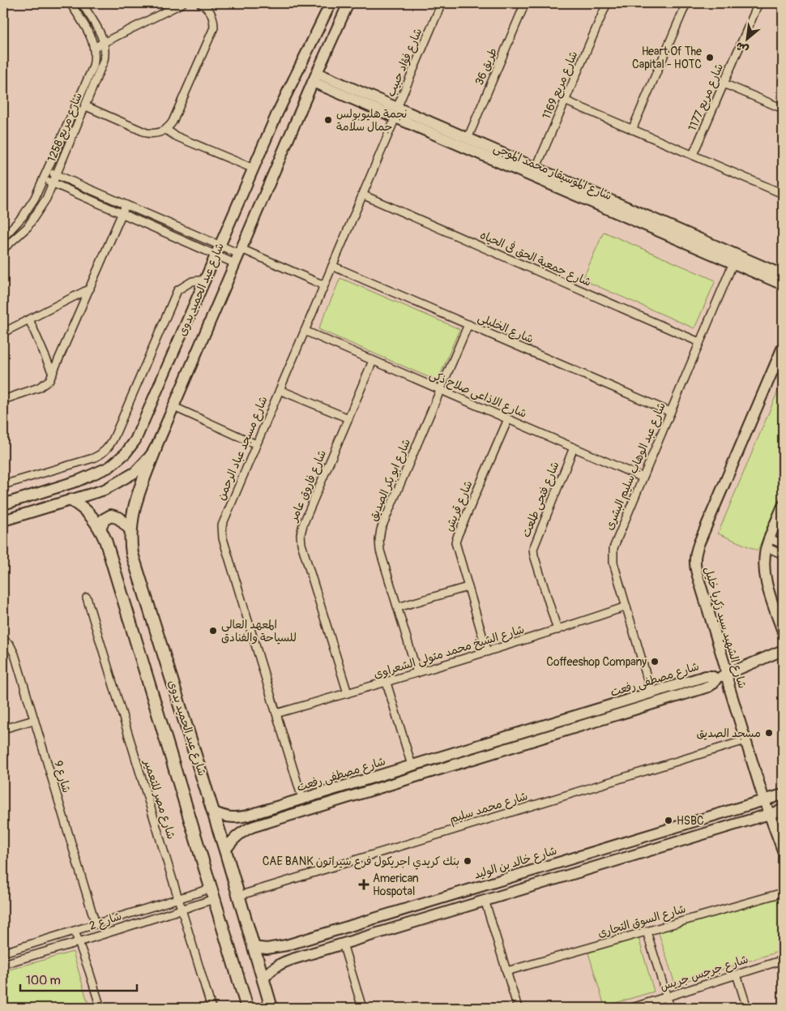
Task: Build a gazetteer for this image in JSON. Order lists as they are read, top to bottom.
{
  "streets": {
    "main road": ["شارع عبد الحميد بدوى"],
    "street": [
      "شارع فؤاد حبيب",
      "طريق 36",
      "شارع مربع 1169",
      "شارع مربع 1177",
      "شارع مربع 1258",
      "شارع الموسيقار محمد الموجى",
      "شارع جمعية الحق فى الحياه",
      "شارع الخليلى",
      "شارع الاذاعى صلاح ذكى",
      "شارع مسجد عباد الرحمن",
      "شارع عبد الوهاب سليم البشرى",
      "شارع ابو بكر الصديق",
      "شارع فاروق عامر",
      "شارع فتحى طلعت",
      "شارع قريش",
      "شارع الشهيد سيد زكريا خليل",
      "شارع الشيخ محمد متولى الشعراوى",
      "شارع مصطفى رفعت",
      "شارع 9",
      "شارع مصر للتعمير",
      "شارع محمد سليم",
      "شارع خالد بن الوليد",
      "شارع 2",
      "شارع السوق التجارى",
      "شارع جرجس جريس"
    ]
  },
  "crossings": [
    ["شارع فؤاد حبيب", "شارع الموسيقار محمد الموجى"],
    ["شارع فؤاد حبيب", "شارع مسجد عباد الرحمن"],
    ["طريق 36", "شارع الموسيقار محمد الموجى"],
    ["شارع مربع 1169", "شارع الموسيقار محمد الموجى"],
    ["شارع الموسيقار محمد الموجى", "شارع عبد الحميد بدوى"],
    ["شارع الموسيقار محمد الموجى", "شارع مسجد عباد الرحمن"],
    ["شارع الموسيقار محمد الموجى", "شارع عبد الوهاب سليم البشرى"],
    ["شارع جمعية الحق فى الحياه", "شارع مسجد عباد الرحمن"],
    ["شارع جمعية الحق فى الحياه", "شارع عبد الوهاب سليم البشرى"],
    ["شارع عبد الحميد بدوى", "شارع مصطفى رفعت"],
    ["شارع عبد الحميد بدوى", "شارع محمد سليم"],
    ["شارع عبد الحميد بدوى", "شارع خالد بن الوليد"],
    ["شارع عبد الحميد بدوى", "شارع 2"],
    ["شارع الخليلى", "شارع مسجد عباد الرحمن"],
    ["شارع الخليلى", "شارع عبد الوهاب سليم البشرى"],
    ["شارع الخليلى", "شارع ابو بكر الصديق"],
    ["شارع الاذاعى صلاح ذكى", "شارع مسجد عباد الرحمن"],
    ["شارع الاذاعى صلاح ذكى", "شارع عبد الوهاب سليم البشرى"],
    ["شارع الاذاعى صلاح ذكى", "شارع ابو بكر الصديق"],
    ["شارع الاذاعى صلاح ذكى", "شارع فاروق عامر"],
    ["شارع الاذاعى صلاح ذكى", "شارع فتحى طلعت"],
    ["شارع الاذاعى صلاح ذكى", "شارع قريش"],
    ["شارع مسجد عباد الرحمن", "شارع الشيخ محمد متولى الشعراوى"],
    ["شارع مسجد عباد الرحمن", "شارع مصطفى رفعت"],
    ["شارع عبد الوهاب سليم البشرى", "شارع الشيخ محمد متولى الشعراوى"],
    ["شارع عبد الوهاب سليم البشرى", "شارع مصطفى رفعت"],
    ["شارع ابو بكر الصديق", "شارع الشيخ محمد متولى الشعراوى"],
    ["شارع فاروق عامر", "شارع الشيخ محمد متولى الشعراوى"],
    ["شارع فتحى طلعت", "شارع الشيخ محمد متولى الشعراوى"],
    ["شارع قريش", "شارع الشيخ محمد متولى الشعراوى"],
    ["شارع الشهيد سيد زكريا خليل", "شارع محمد سليم"],
    ["شارع الشهيد سيد زكريا خليل", "شارع خالد بن الوليد"],
    ["شارع 9", "شارع 2"],
    ["شارع مصر للتعمير", "شارع 2"]
  ],
  "places": {
    "other": [
      "Heart Of The Capital - HOTC",
      "نجمة هليوبولس جمال سلامة",
      "المعهد العالى للسياحة والفنادق",
      "Coffeeshop Company",
      "مسجد الصديق",
      "HSBC",
      "CAE BANK بنك كريدي اجريكول فرع شيراتون"
    ],
    "health": ["American Hospotal"]
  },
  "scale_bar": "100 m",
  "north": "bottom left"
}
